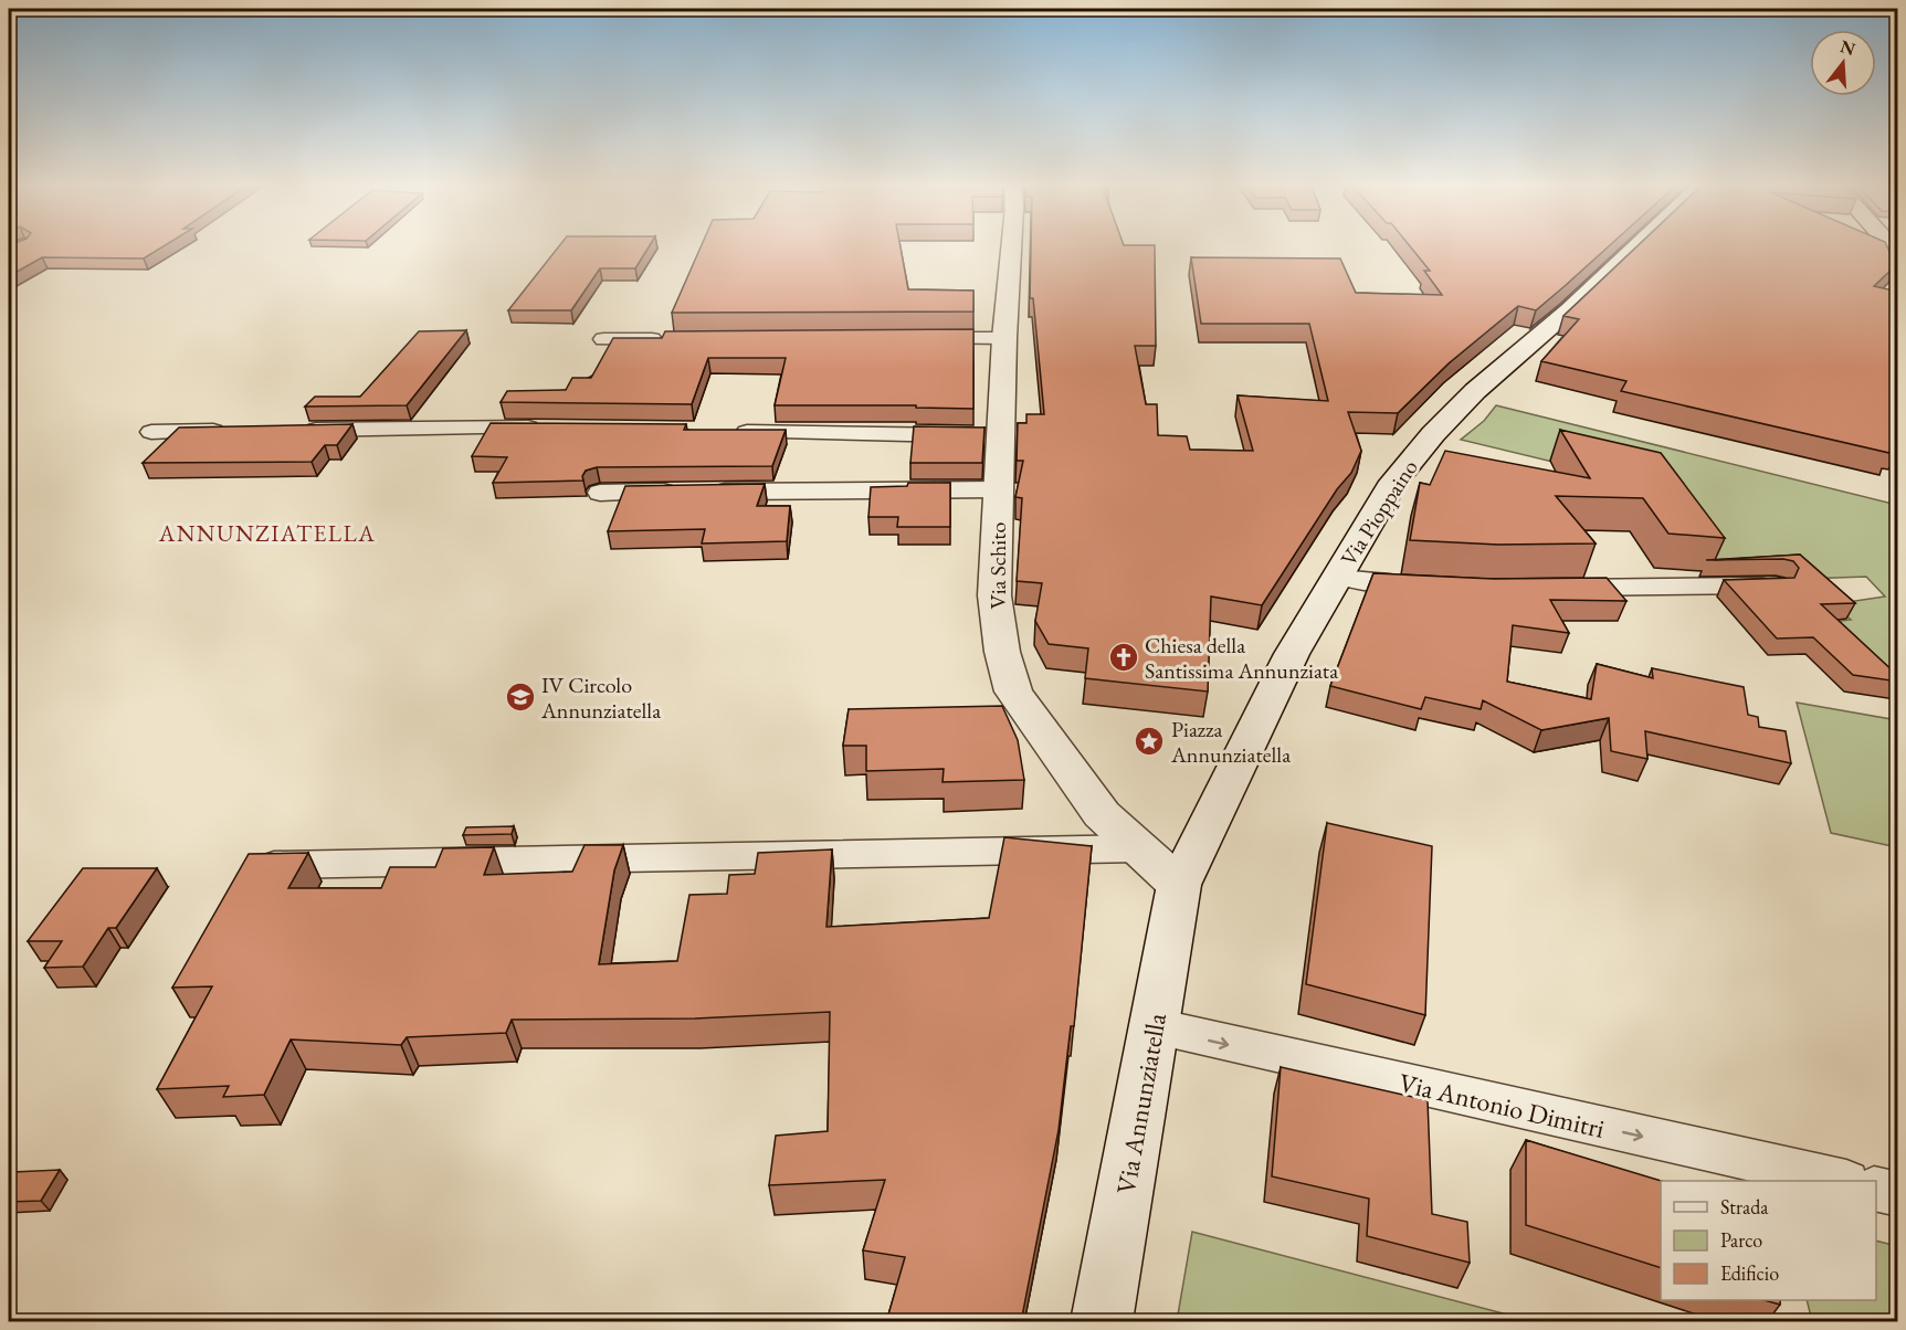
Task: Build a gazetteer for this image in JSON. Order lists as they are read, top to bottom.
{
  "streets": {
    "main road": ["Via Pioppaino", "Via Schito", "Via Annunziatella"],
    "street": ["Via Antonio Dimitri"]
  },
  "crossings": [
    ["Via Pioppaino", "Via Schito"],
    ["Via Pioppaino", "Via Annunziatella"],
    ["Via Schito", "Via Annunziatella"],
    ["Via Annunziatella", "Via Antonio Dimitri"]
  ],
  "one_way": ["Via Antonio Dimitri"],
  "districts": ["ANNUNZIATELLA"],
  "places": {
    "church": ["Chiesa della Santissima Annunziata"],
    "school or university": ["IV Circolo Annunziatella"],
    "place": ["Piazza Annunziatella"]
  },
  "legend": ["Strada", "Parco", "Edificio"],
  "north": "top"
}
